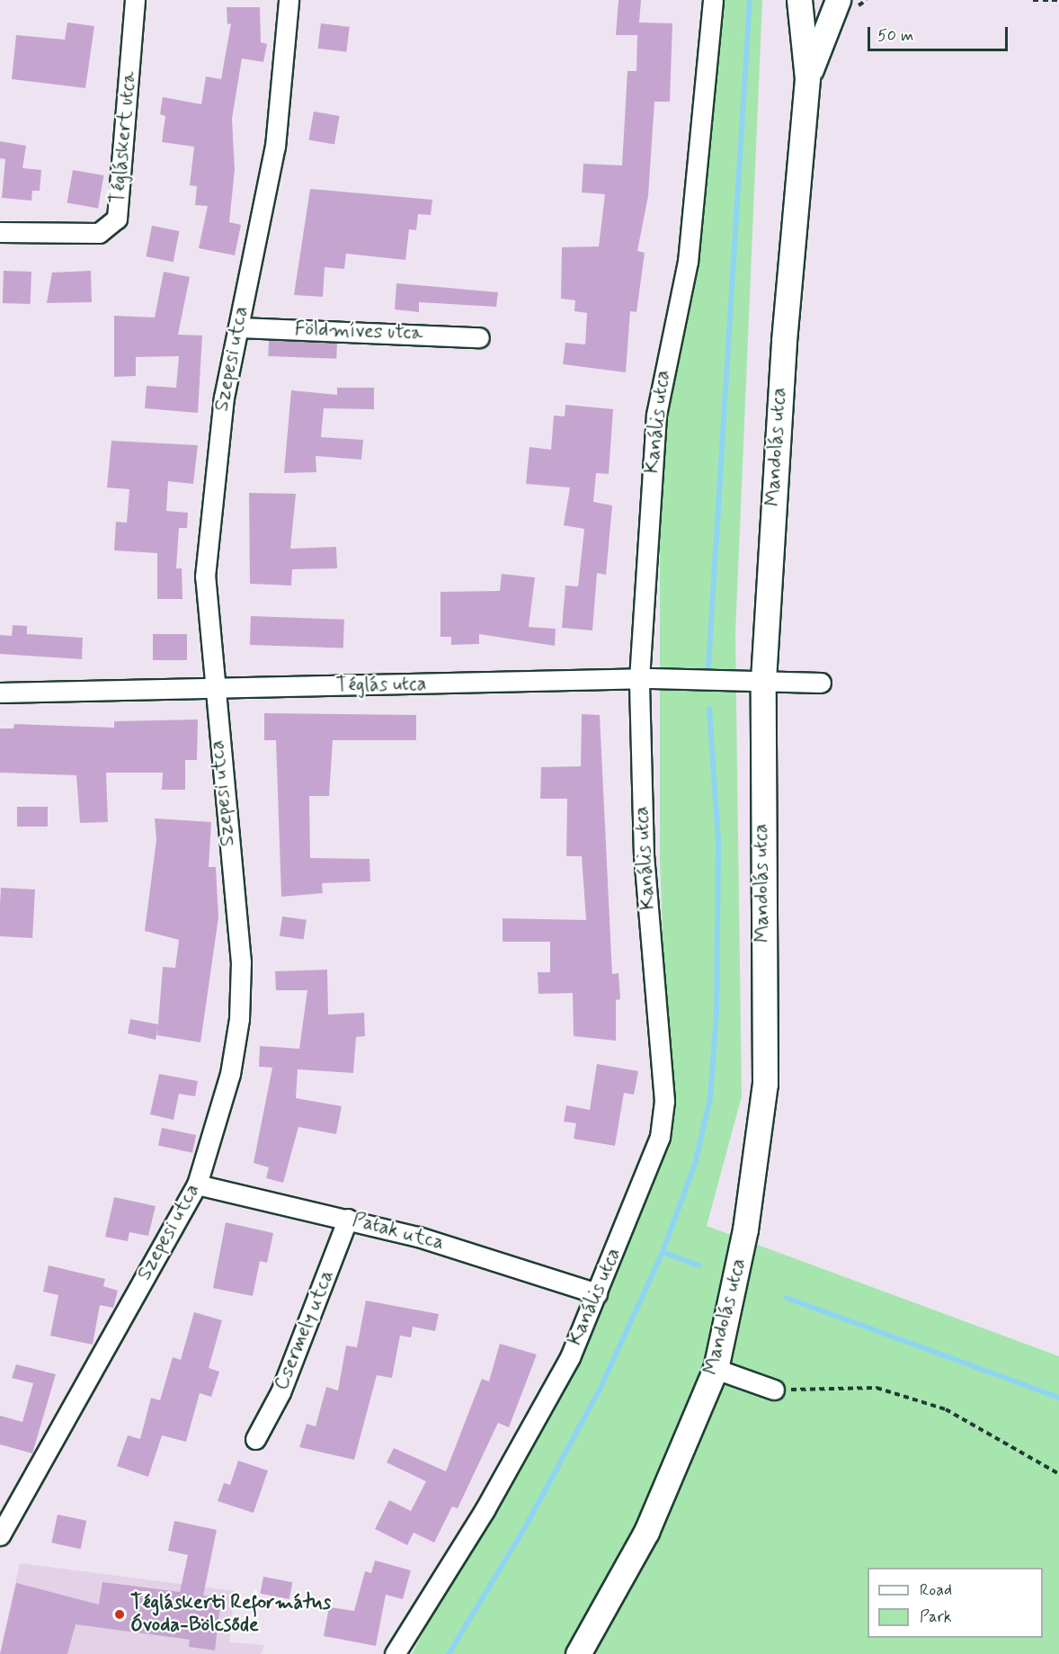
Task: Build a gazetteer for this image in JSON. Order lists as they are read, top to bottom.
{
  "streets": {
    "street": [
      "Tégláskert utca",
      "Földmíves utca",
      "Szepesi utca",
      "Kanális utca",
      "Mandolás utca",
      "Téglás utca",
      "Patak utca",
      "Csermely utca"
    ]
  },
  "crossings": [
    ["Földmíves utca", "Szepesi utca"],
    ["Szepesi utca", "Téglás utca"],
    ["Szepesi utca", "Patak utca"],
    ["Kanális utca", "Téglás utca"],
    ["Kanális utca", "Patak utca"],
    ["Mandolás utca", "Téglás utca"],
    ["Patak utca", "Csermely utca"]
  ],
  "places": ["Tégláskerti Református Óvoda-Bölcsőde"],
  "legend": ["Road", "Park"],
  "scale_bar": "50 m"
}
